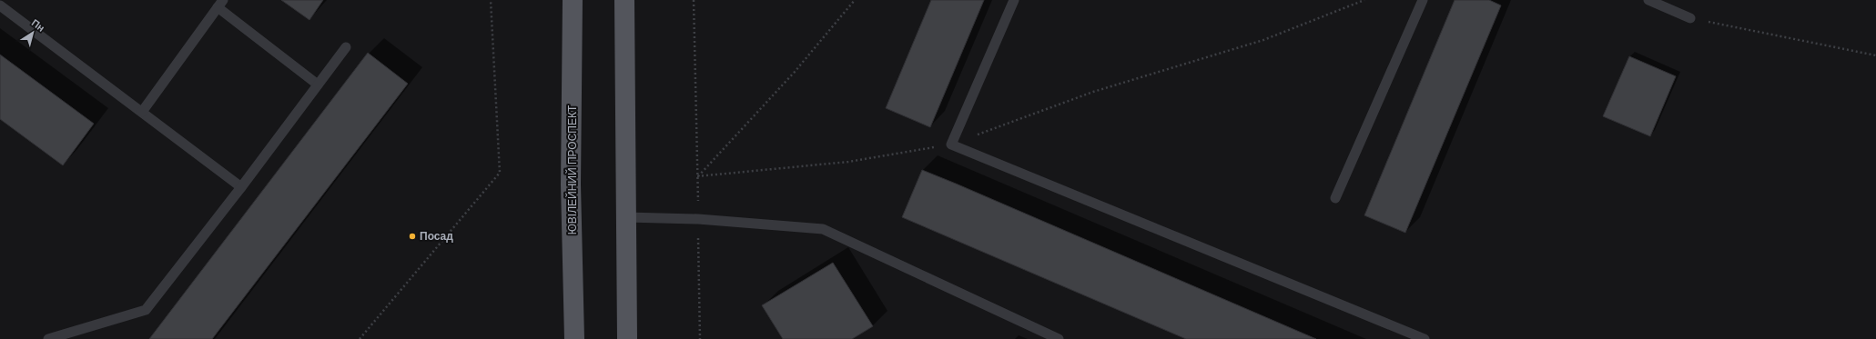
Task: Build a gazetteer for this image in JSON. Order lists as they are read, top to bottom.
{
  "streets": {
    "main road": ["ЮВІЛЕЙНИЙ ПРОСПЕКТ"]
  },
  "places": ["Посад"],
  "north": "top right"
}
